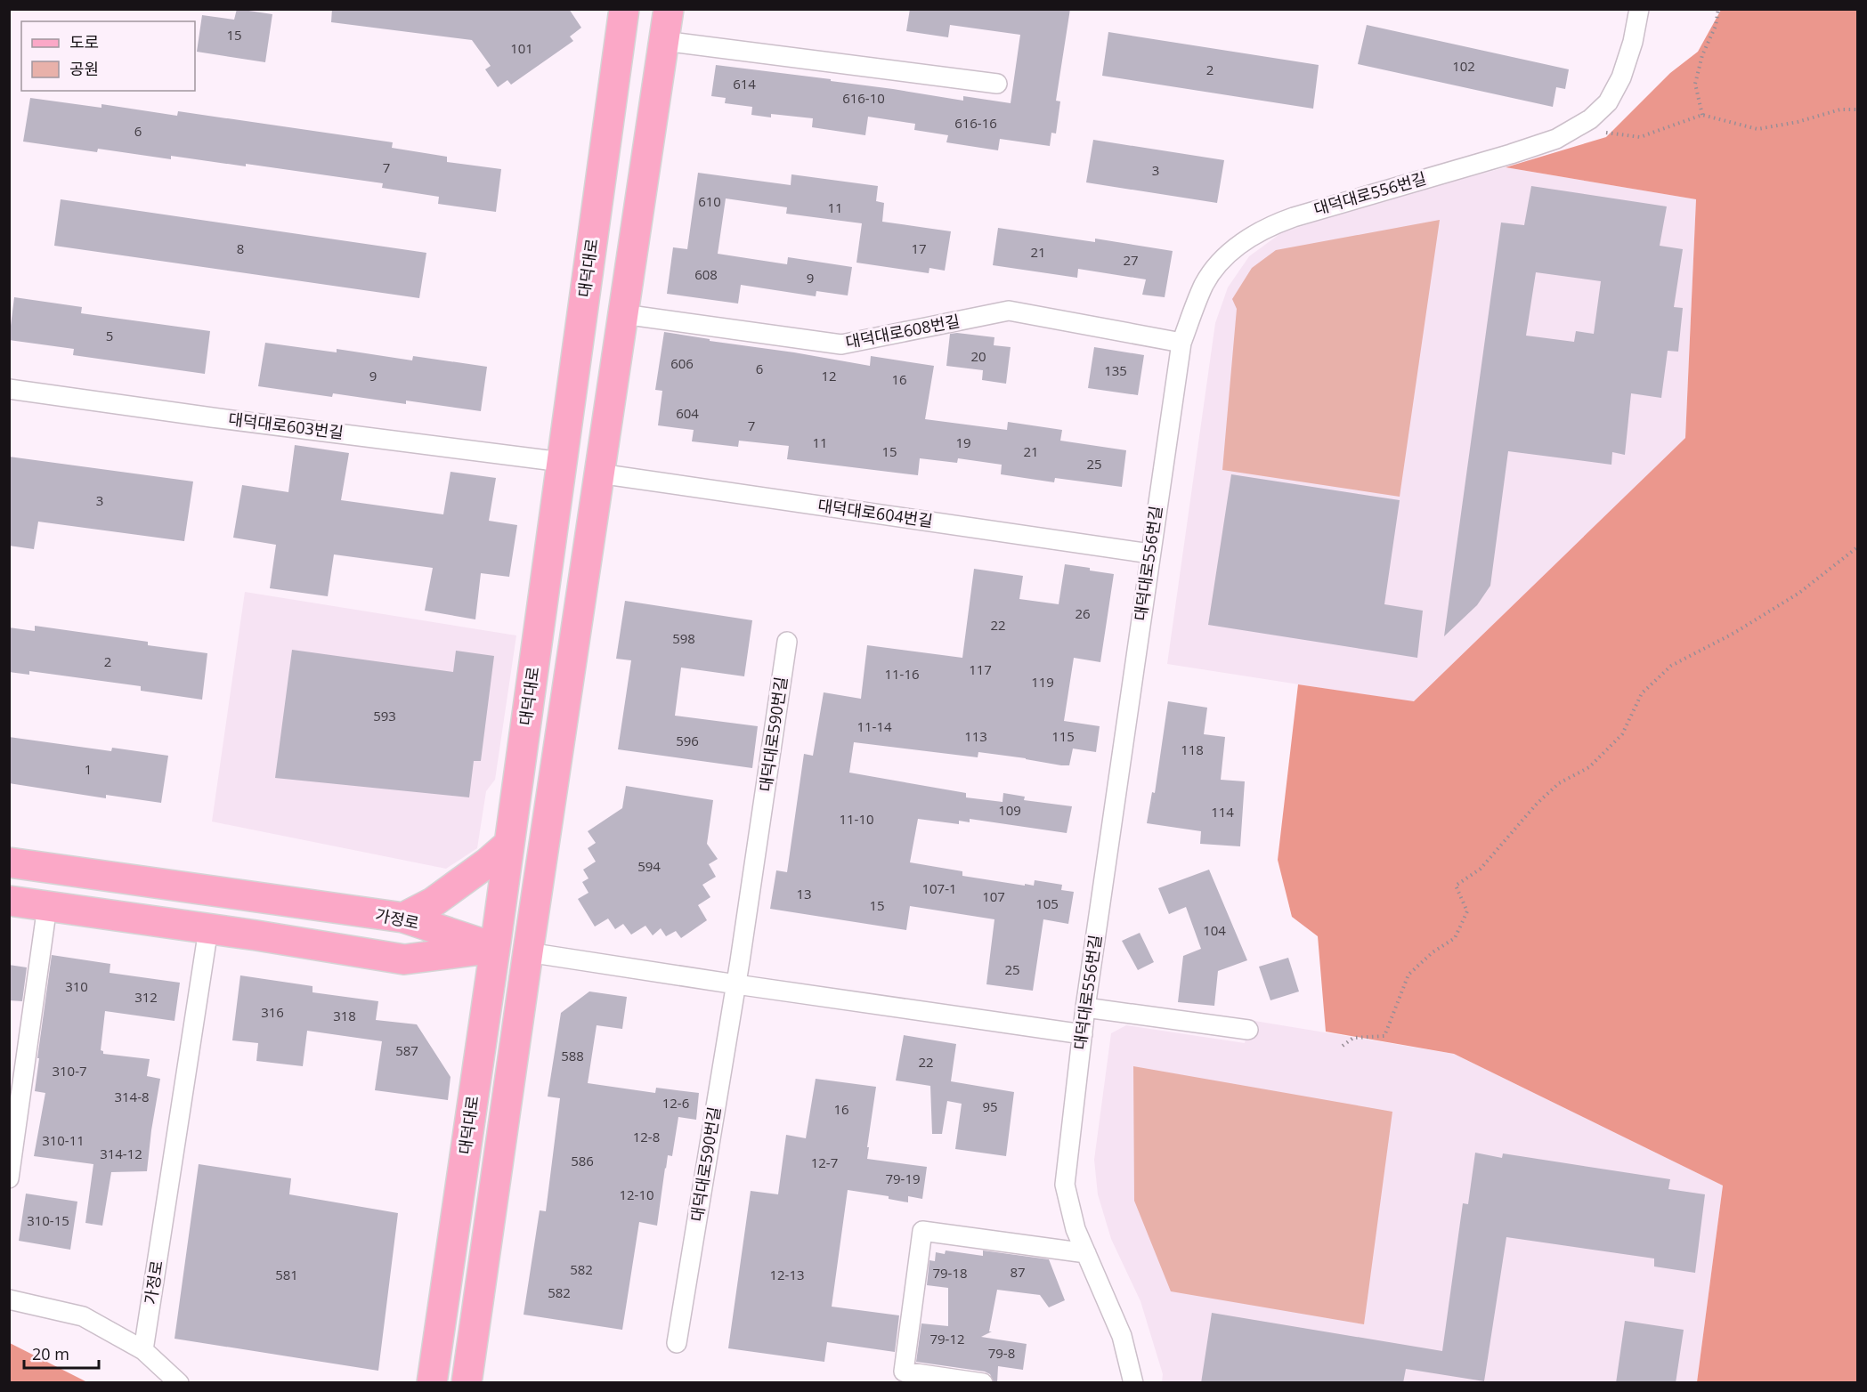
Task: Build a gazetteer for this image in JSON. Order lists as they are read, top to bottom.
{
  "streets": {
    "main road": ["대덕대로", "가정로"],
    "street": [
      "대덕대로556번길",
      "대덕대로608번길",
      "대덕대로603번길",
      "대덕대로604번길",
      "대덕대로590번길"
    ]
  },
  "crossings": [
    ["대덕대로556번길", "대덕대로608번길"],
    ["대덕대로556번길", "대덕대로604번길"],
    ["대덕대로", "대덕대로603번길"],
    ["대덕대로", "가정로"]
  ],
  "house_numbers": [
    "15",
    "101",
    "102",
    "2",
    "614",
    "616-10",
    "616-16",
    "6",
    "7",
    "3",
    "610",
    "11",
    "8",
    "17",
    "21",
    "27",
    "608",
    "9",
    "5",
    "20",
    "606",
    "6",
    "135",
    "9",
    "12",
    "16",
    "604",
    "7",
    "11",
    "19",
    "15",
    "21",
    "25",
    "3",
    "26",
    "22",
    "598",
    "2",
    "117",
    "11-16",
    "119",
    "593",
    "11-14",
    "113",
    "115",
    "596",
    "118",
    "1",
    "109",
    "114",
    "11-10",
    "594",
    "107-1",
    "13",
    "107",
    "105",
    "15",
    "104",
    "25",
    "310",
    "312",
    "316",
    "318",
    "587",
    "588",
    "22",
    "310-7",
    "314-8",
    "12-6",
    "95",
    "16",
    "12-8",
    "310-11",
    "314-12",
    "586",
    "12-7",
    "79-19",
    "12-10",
    "310-15",
    "582",
    "87",
    "79-18",
    "581",
    "12-13",
    "582",
    "79-12",
    "79-8"
  ],
  "legend": ["도로", "공원"],
  "scale_bar": "20 m"
}
